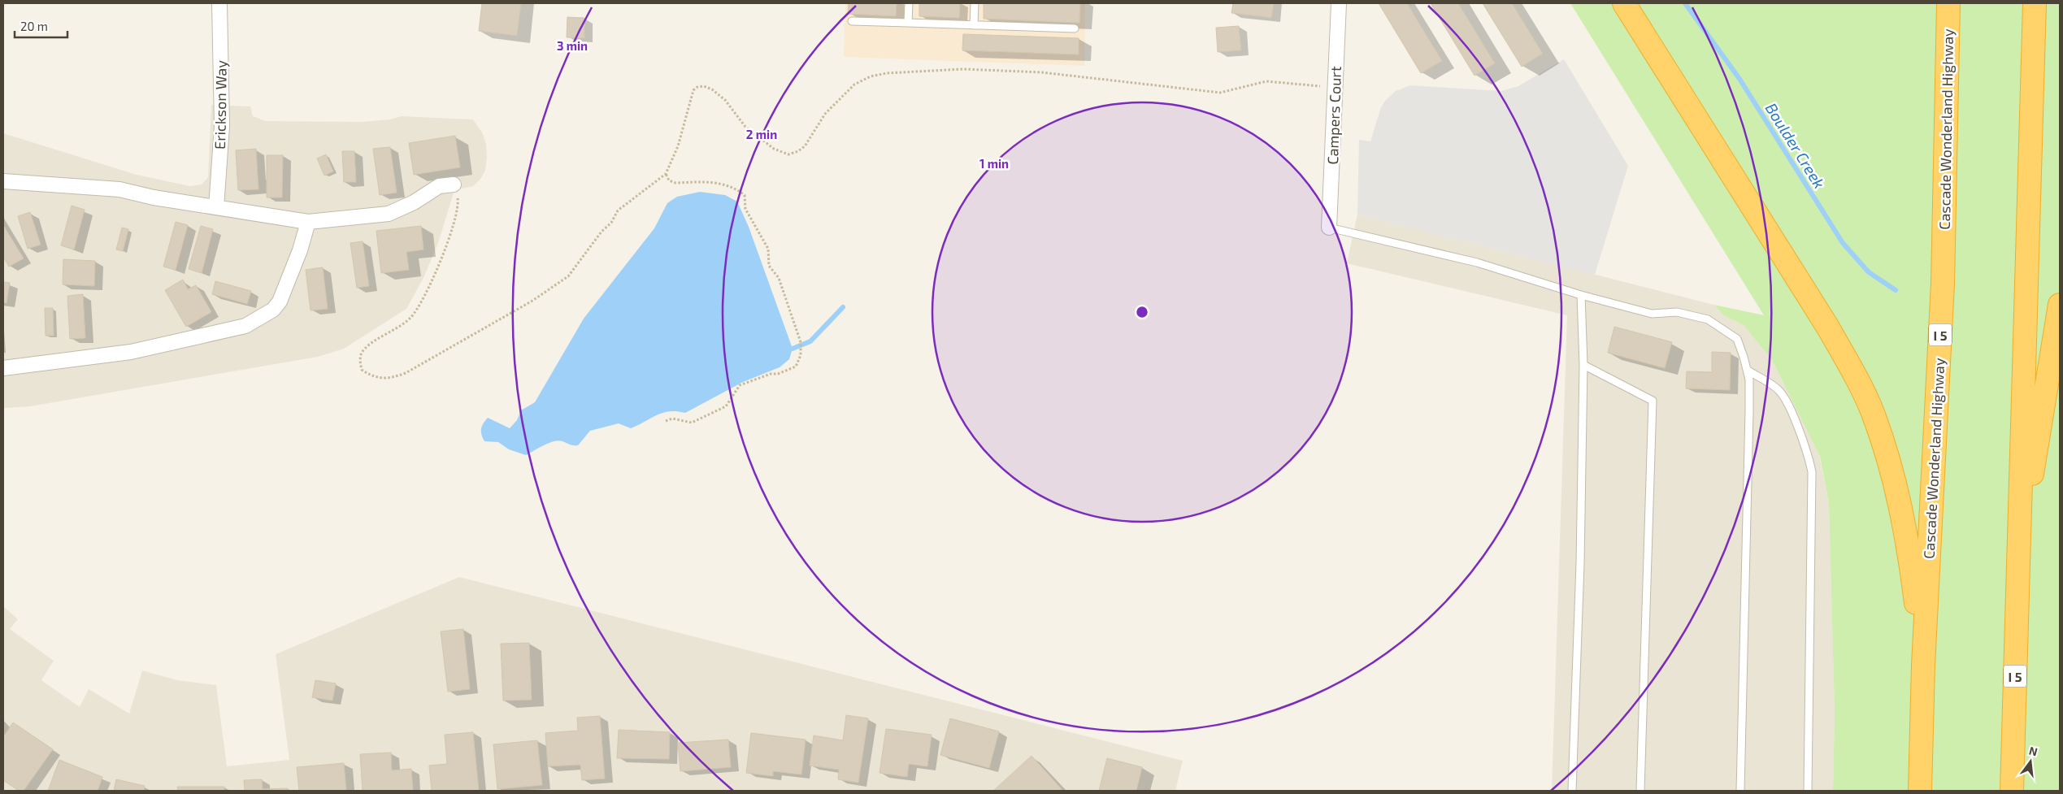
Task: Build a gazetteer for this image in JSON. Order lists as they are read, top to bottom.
{
  "streets": {
    "highway": ["Cascade Wonderland Highway", "I 5"],
    "street": ["Erickson Way", "Campers Court"]
  },
  "water": ["Boulder Creek"],
  "scale_bar": "20 m",
  "north": "top",
  "rings": ["3 min", "2 min", "1 min"]
}
